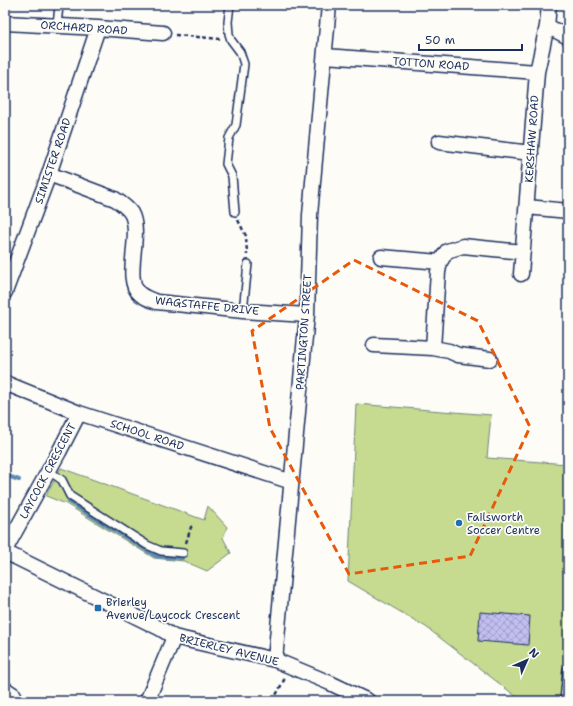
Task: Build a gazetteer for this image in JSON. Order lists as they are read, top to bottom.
{
  "streets": {
    "street": [
      "ORCHARD ROAD",
      "TOTTON ROAD",
      "KERSHAW ROAD",
      "SIMISTER ROAD",
      "WAGSTAFFE DRIVE",
      "PARTINGTON STREET",
      "SCHOOL ROAD",
      "LAYCOCK CRESCENT",
      "BRIERLEY AVENUE"
    ]
  },
  "crossings": [
    ["ORCHARD ROAD", "SIMISTER ROAD"],
    ["TOTTON ROAD", "KERSHAW ROAD"],
    ["TOTTON ROAD", "PARTINGTON STREET"],
    ["SIMISTER ROAD", "WAGSTAFFE DRIVE"],
    ["WAGSTAFFE DRIVE", "PARTINGTON STREET"],
    ["PARTINGTON STREET", "SCHOOL ROAD"],
    ["PARTINGTON STREET", "BRIERLEY AVENUE"],
    ["SCHOOL ROAD", "LAYCOCK CRESCENT"],
    ["LAYCOCK CRESCENT", "BRIERLEY AVENUE"]
  ],
  "places": {
    "other": ["Failsworth Soccer Centre"],
    "transit": ["Brierley Avenue/Laycock Crescent"]
  },
  "scale_bar": "50 m",
  "north": "top right"
}
